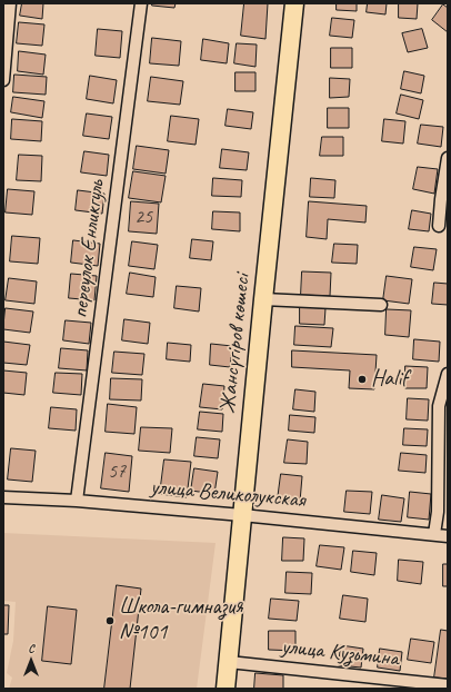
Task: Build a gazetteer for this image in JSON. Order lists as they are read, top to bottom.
{
  "streets": {
    "main road": ["Жансүгіров көшесі"],
    "street": ["переулок Енликгуль", "улица Великолукская", "улица Кузьмина"]
  },
  "crossings": [
    ["переулок Енликгуль", "улица Великолукская"],
    ["Жансүгіров көшесі", "улица Великолукская"],
    ["Жансүгіров көшесі", "улица Кузьмина"]
  ],
  "places": ["Halif", "Школа-гимназия №101"],
  "house_numbers": ["25", "57"],
  "north": "top"
}
